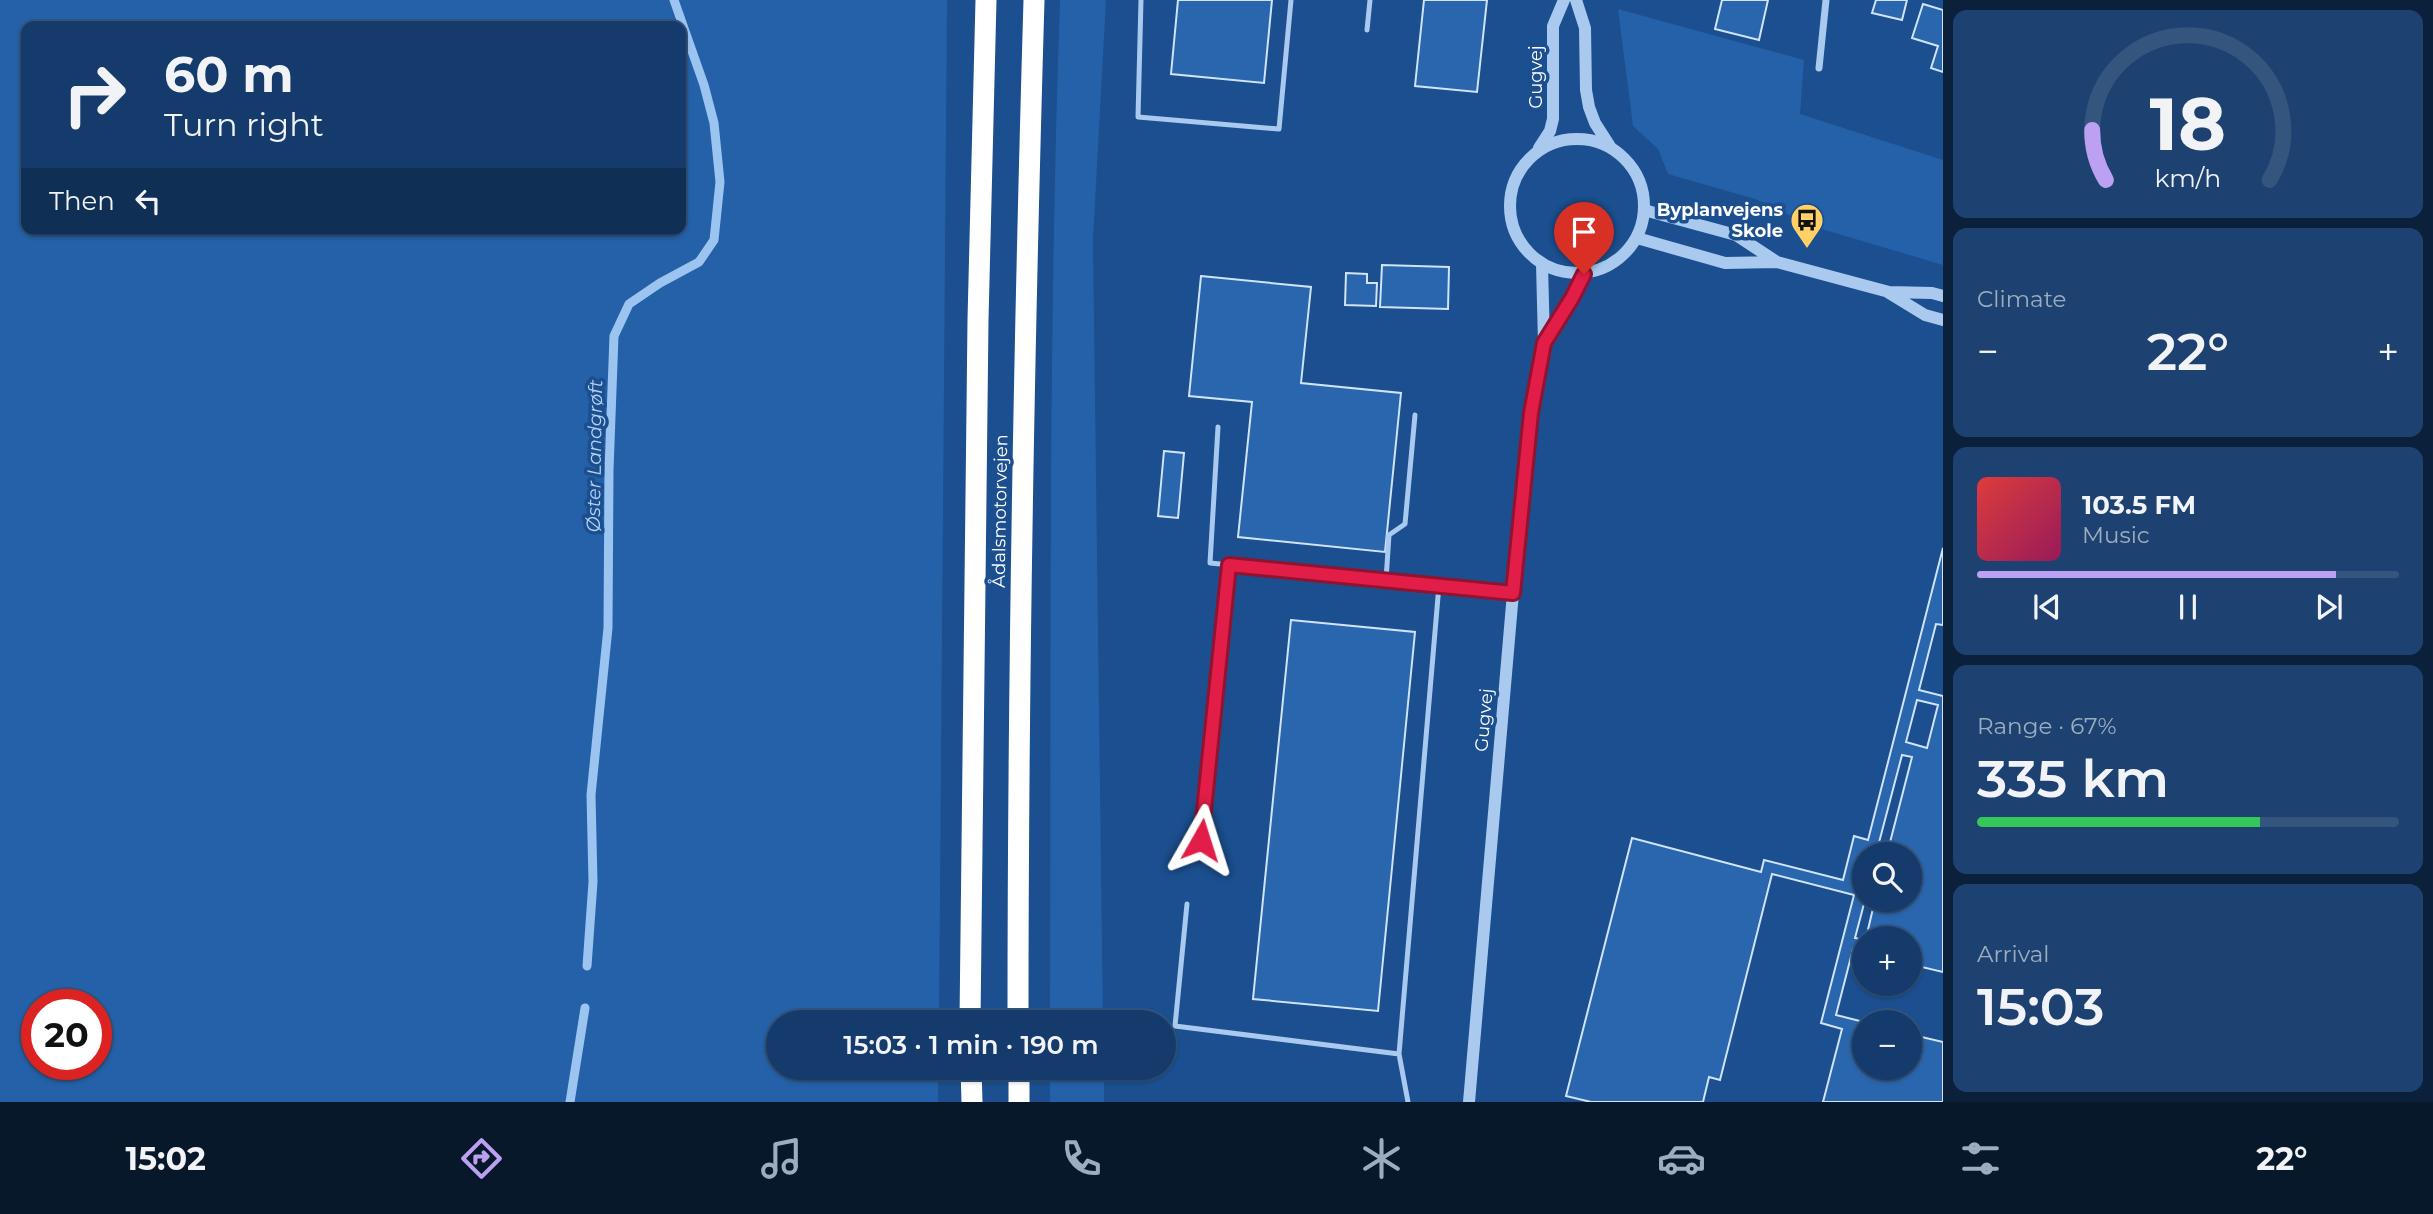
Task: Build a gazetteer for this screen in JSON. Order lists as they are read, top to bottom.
{
  "streets": {
    "highway": ["Ådalsmotorvejen"],
    "street": ["Gugvej"]
  },
  "water": ["Øster Landgrøft"],
  "places": {
    "bus stop": ["Byplanvejens Skole"]
  },
  "page": {
    "turn": ["60 m", "Turn right"],
    "then": "Then",
    "tile": [
      "Climate",
      ["Range · 67%", "335 km"],
      ["Arrival", "15:03"]
    ],
    "heat": ["−", "22°", "+"],
    "song": ["103.5 FM", "Music"],
    "map_buttons": ["+", "−"],
    "limit": "20",
    "trip": "15:03 · 1 min · 190 m",
    "tabs": ["15:02", "22°"],
    "gauge": ["18", "km/h"]
  }
}
